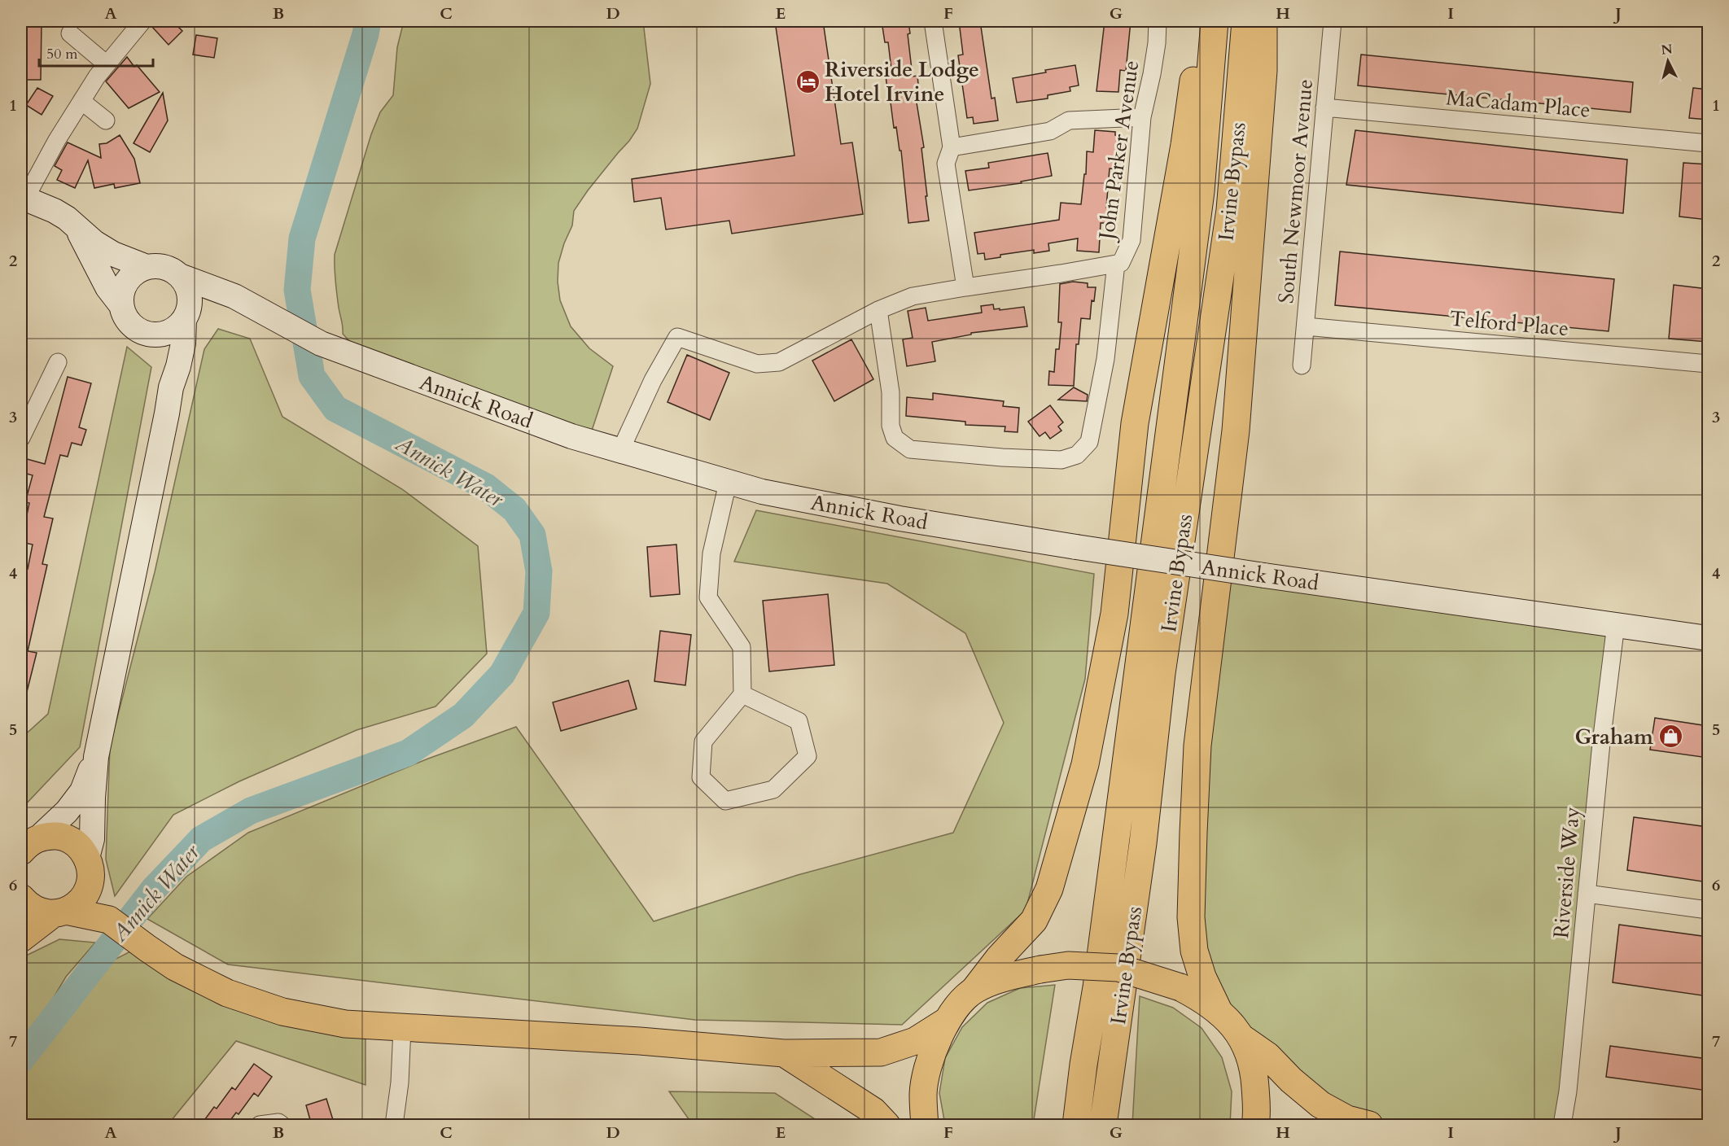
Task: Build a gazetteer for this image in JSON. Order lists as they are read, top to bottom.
{
  "streets": {
    "main road": ["Irvine Bypass", "Annick Road"],
    "street": [
      "MaCadam Place",
      "John Parker Avenue",
      "South Newmoor Avenue",
      "Telford Place",
      "Riverside Way"
    ]
  },
  "crossings": [
    ["MaCadam Place", "South Newmoor Avenue"],
    ["South Newmoor Avenue", "Telford Place"],
    ["Annick Road", "Riverside Way"]
  ],
  "water": ["Annick Water"],
  "places": {
    "hotel": ["Riverside Lodge Hotel Irvine"],
    "shop": ["Graham"]
  },
  "scale_bar": "50 m",
  "north": "top",
  "grid": {
    "columns": [
      "A",
      "B",
      "C",
      "D",
      "E",
      "F",
      "G",
      "H",
      "I",
      "J"
    ],
    "rows": [
      "1",
      "2",
      "3",
      "4",
      "5",
      "6",
      "7"
    ]
  }
}
